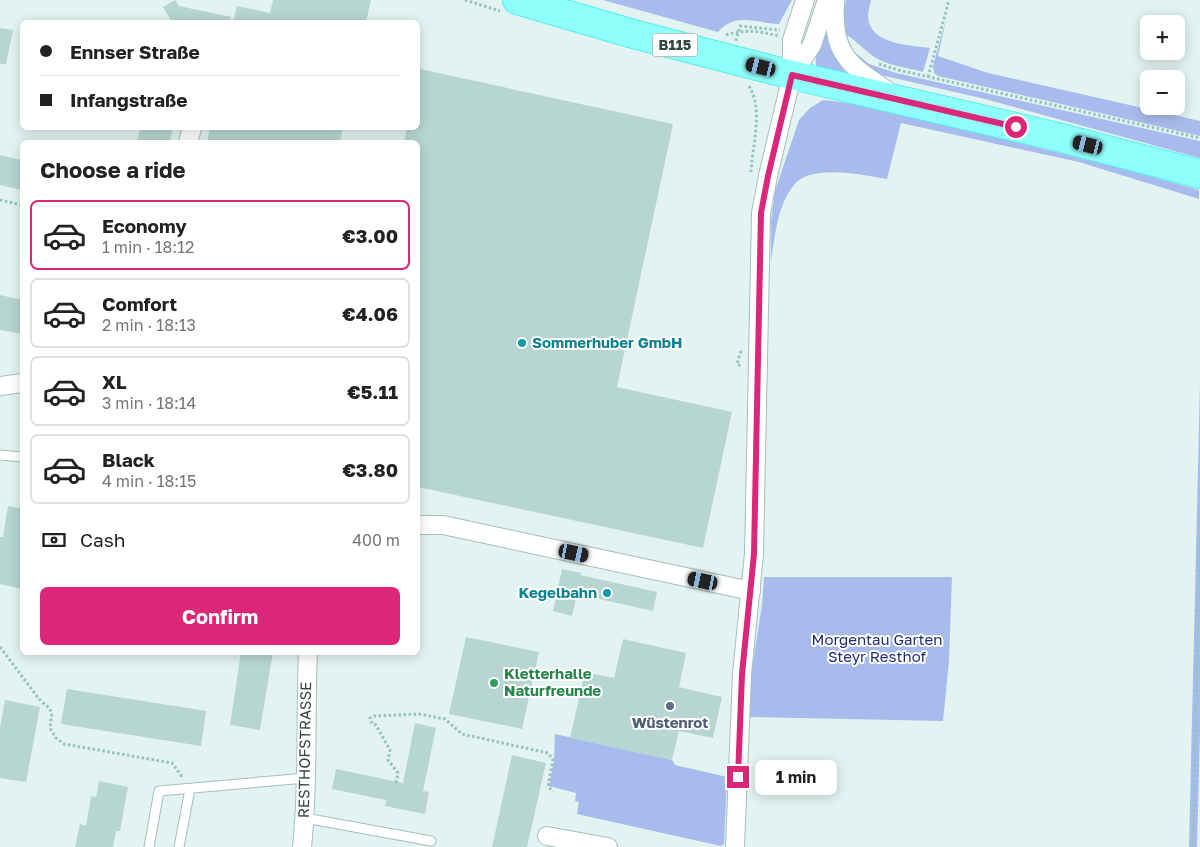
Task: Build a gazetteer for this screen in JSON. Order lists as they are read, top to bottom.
{
  "streets": {
    "main road": ["B115"],
    "street": ["RESTHOFSTRASSE"]
  },
  "parks": ["Morgentau Garten Steyr Resthof"],
  "places": [
    "Sommerhuber GmbH",
    "Kegelbahn",
    "Kletterhalle Naturfreunde",
    "Wüstenrot"
  ],
  "page": {
    "map_buttons": ["+", "−"],
    "banner": ["Ennser Straße", "Infangstraße"],
    "heading": "Choose a ride",
    "list": [
      {
        "name": "Economy",
        "note": "1 min · 18:12",
        "value": "€3.00"
      },
      {
        "name": "Comfort",
        "note": "2 min · 18:13",
        "value": "€4.06"
      },
      {
        "name": "XL",
        "note": "3 min · 18:14",
        "value": "€5.11"
      },
      {
        "name": "Black",
        "note": "4 min · 18:15",
        "value": "€3.80"
      }
    ],
    "pay": ["Cash", "400 m"],
    "buttons": "Confirm",
    "bubble": "1 min"
  }
}
